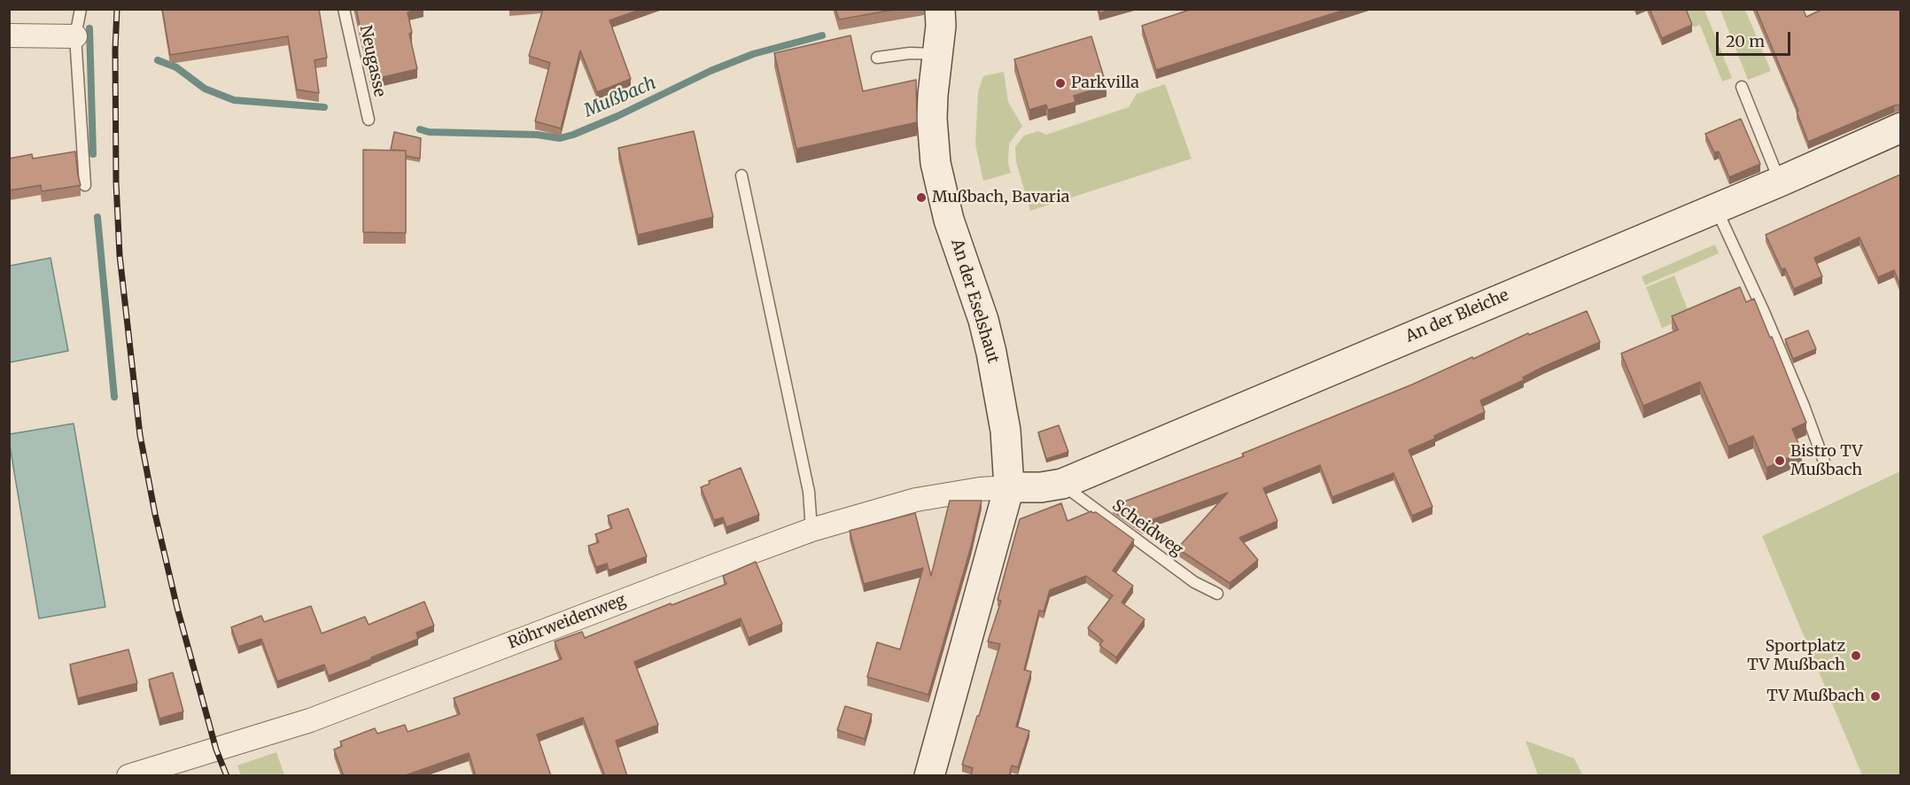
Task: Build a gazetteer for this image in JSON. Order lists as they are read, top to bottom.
{
  "streets": {
    "main road": ["An der Eselshaut", "An der Bleiche"],
    "street": ["Röhrweidenweg"],
    "lane": ["Neugasse", "Scheidweg"]
  },
  "crossings": [
    ["An der Eselshaut", "An der Bleiche"],
    ["An der Eselshaut", "Röhrweidenweg"],
    ["An der Bleiche", "Scheidweg"],
    ["An der Bleiche", "Röhrweidenweg"]
  ],
  "water": ["Mußbach"],
  "places": [
    "Parkvilla",
    "Mußbach, Bavaria",
    "Bistro TV Mußbach",
    "Sportplatz TV Mußbach",
    "TV Mußbach"
  ],
  "scale_bar": "20 m"
}
